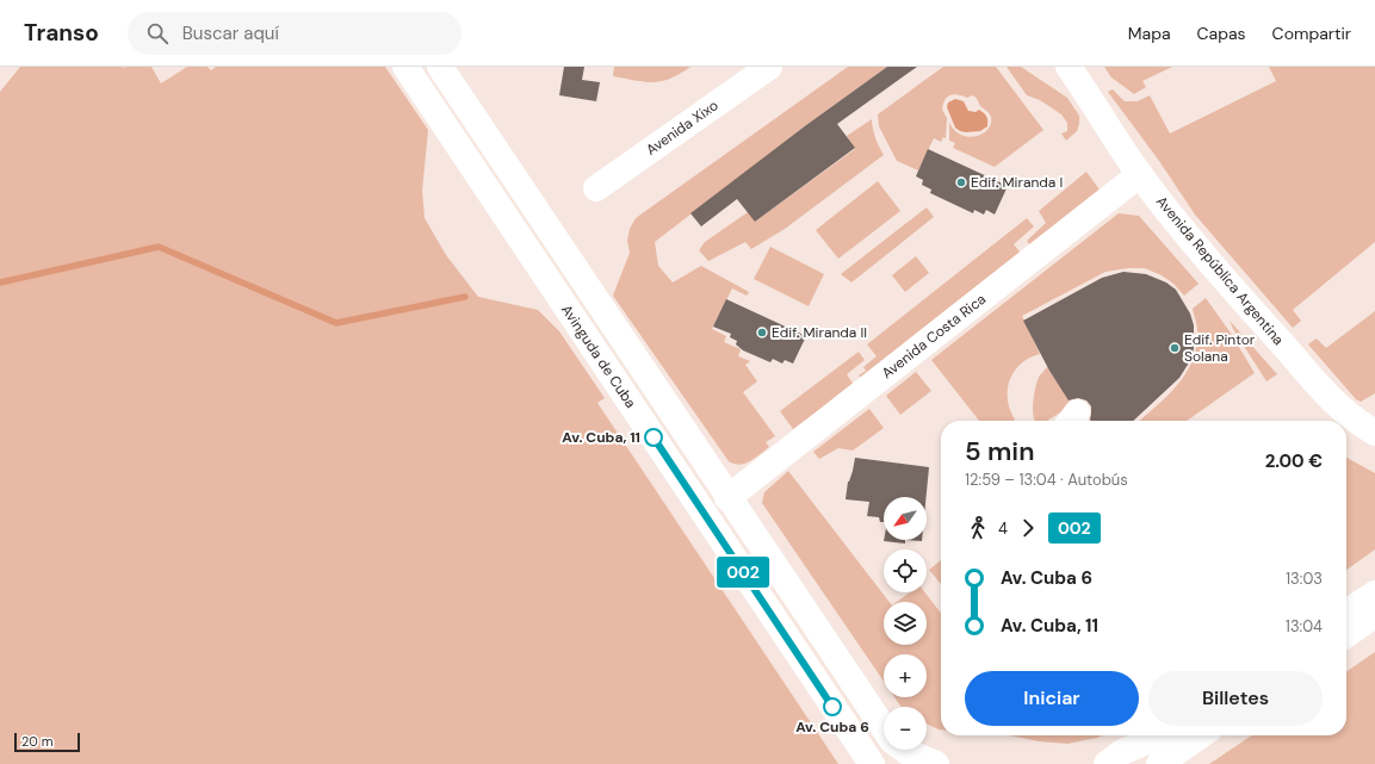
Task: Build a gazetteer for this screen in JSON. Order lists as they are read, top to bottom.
{
  "streets": {
    "main road": [
      "Avenida Xixo",
      "Avenida República Argentina",
      "Avenida Costa Rica",
      "Avinguda de Cuba"
    ]
  },
  "crossings": [
    ["Avenida República Argentina", "Avenida Costa Rica"],
    ["Avenida Costa Rica", "Avinguda de Cuba"]
  ],
  "places": [
    "Edif. Miranda I",
    "Edif. Miranda II",
    "Edif. Pintor Solana",
    "Av. Cuba, 11",
    "Av. Cuba 6"
  ],
  "lines": ["bus line 002"],
  "scale_bar": "20 m",
  "north": "bottom left",
  "page": {
    "header": "Transo",
    "search": "Buscar aquí",
    "nav": ["Mapa", "Capas", "Compartir"],
    "on_map": "002",
    "heading": ["5 min", "12:59 – 13:04 · Autobús", "2.00 €"],
    "map_buttons": ["+", "−"],
    "legs": ["4", "002"],
    "list": [
      {
        "name": "Av. Cuba 6",
        "value": "13:03"
      },
      {
        "name": "Av. Cuba, 11",
        "value": "13:04"
      }
    ],
    "buttons": ["Iniciar", "Billetes"],
    "scale": "20 m"
  }
}
